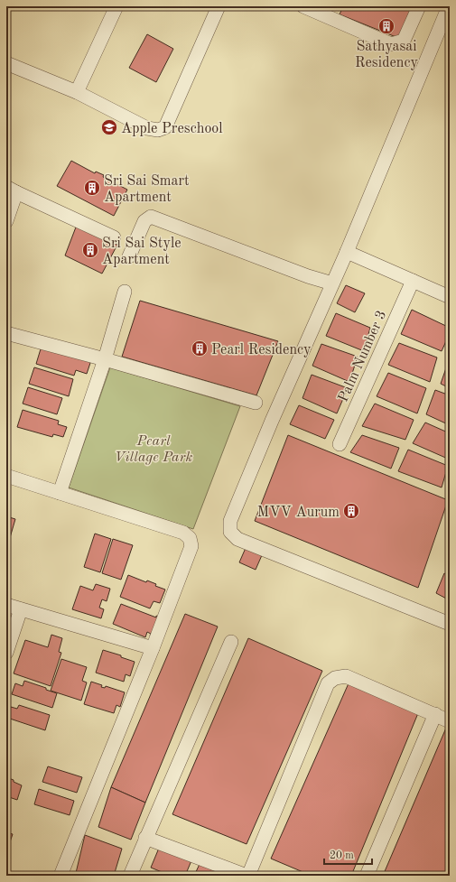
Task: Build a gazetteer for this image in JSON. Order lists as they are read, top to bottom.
{
  "streets": {
    "street": ["Palm Number 3"]
  },
  "parks": ["Pearl Village Park"],
  "places": {
    "building": [
      "Sathyasai Residency",
      "Sri Sai Smart Apartment",
      "Sri Sai Style Apartment",
      "Pearl Residency",
      "MVV Aurum"
    ],
    "school or university": ["Apple Preschool"]
  },
  "scale_bar": "20 m"
}
